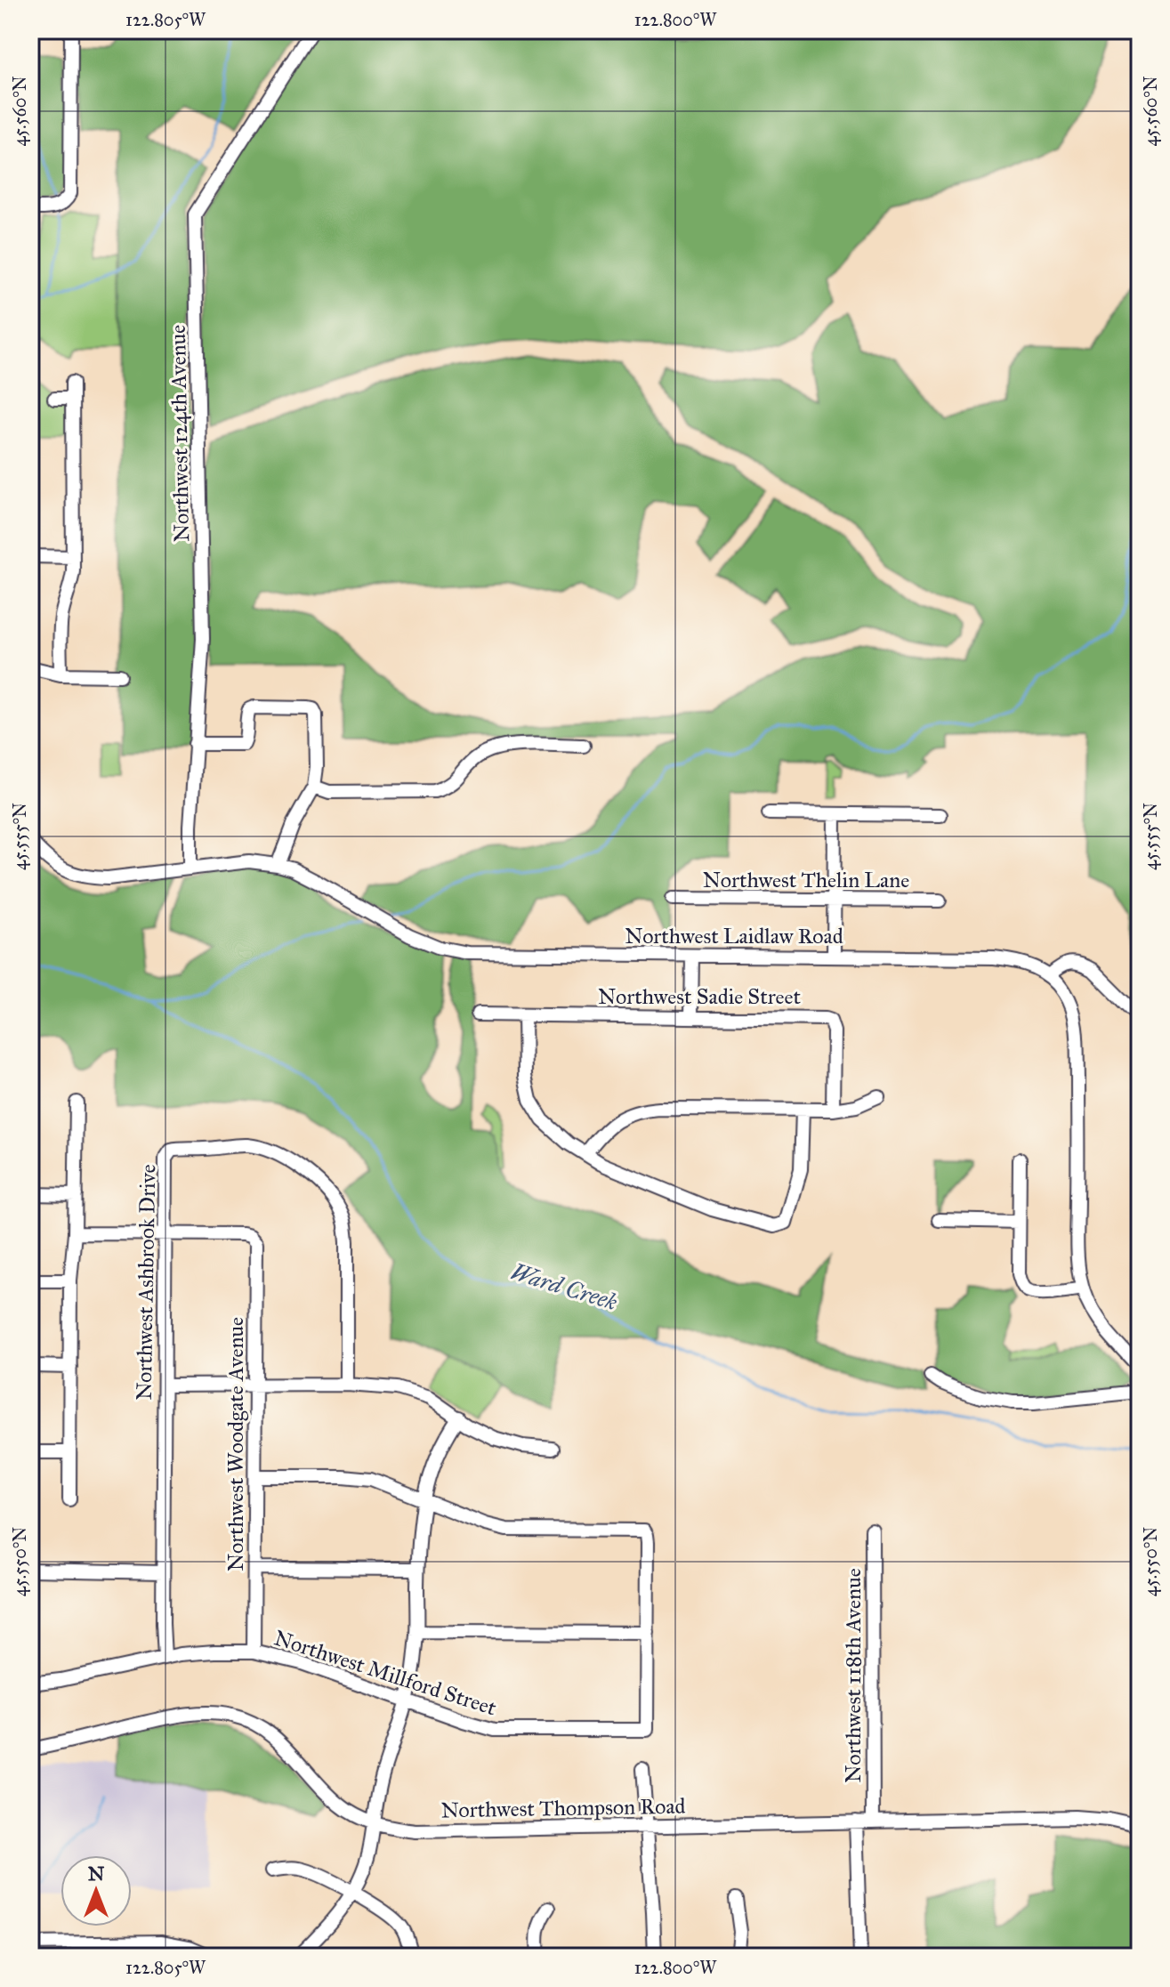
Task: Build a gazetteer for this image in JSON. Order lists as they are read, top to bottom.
{
  "streets": {
    "street": [
      "Northwest 124th Avenue",
      "Northwest Thelin Lane",
      "Northwest Laidlaw Road",
      "Northwest Sadie Street",
      "Northwest Ashbrook Drive",
      "Northwest Woodgate Avenue",
      "Northwest Millford Street",
      "Northwest 118th Avenue",
      "Northwest Thompson Road"
    ]
  },
  "crossings": [
    ["Northwest 124th Avenue", "Northwest Laidlaw Road"],
    ["Northwest Ashbrook Drive", "Northwest Woodgate Avenue"],
    ["Northwest Ashbrook Drive", "Northwest Millford Street"],
    ["Northwest Woodgate Avenue", "Northwest Millford Street"],
    ["Northwest 118th Avenue", "Northwest Thompson Road"]
  ],
  "water": ["Ward Creek"],
  "north": "top",
  "coordinates": [
    "122.805°W",
    "122.800°W",
    "45.560°N",
    "45.555°N",
    "45.550°N"
  ]
}
